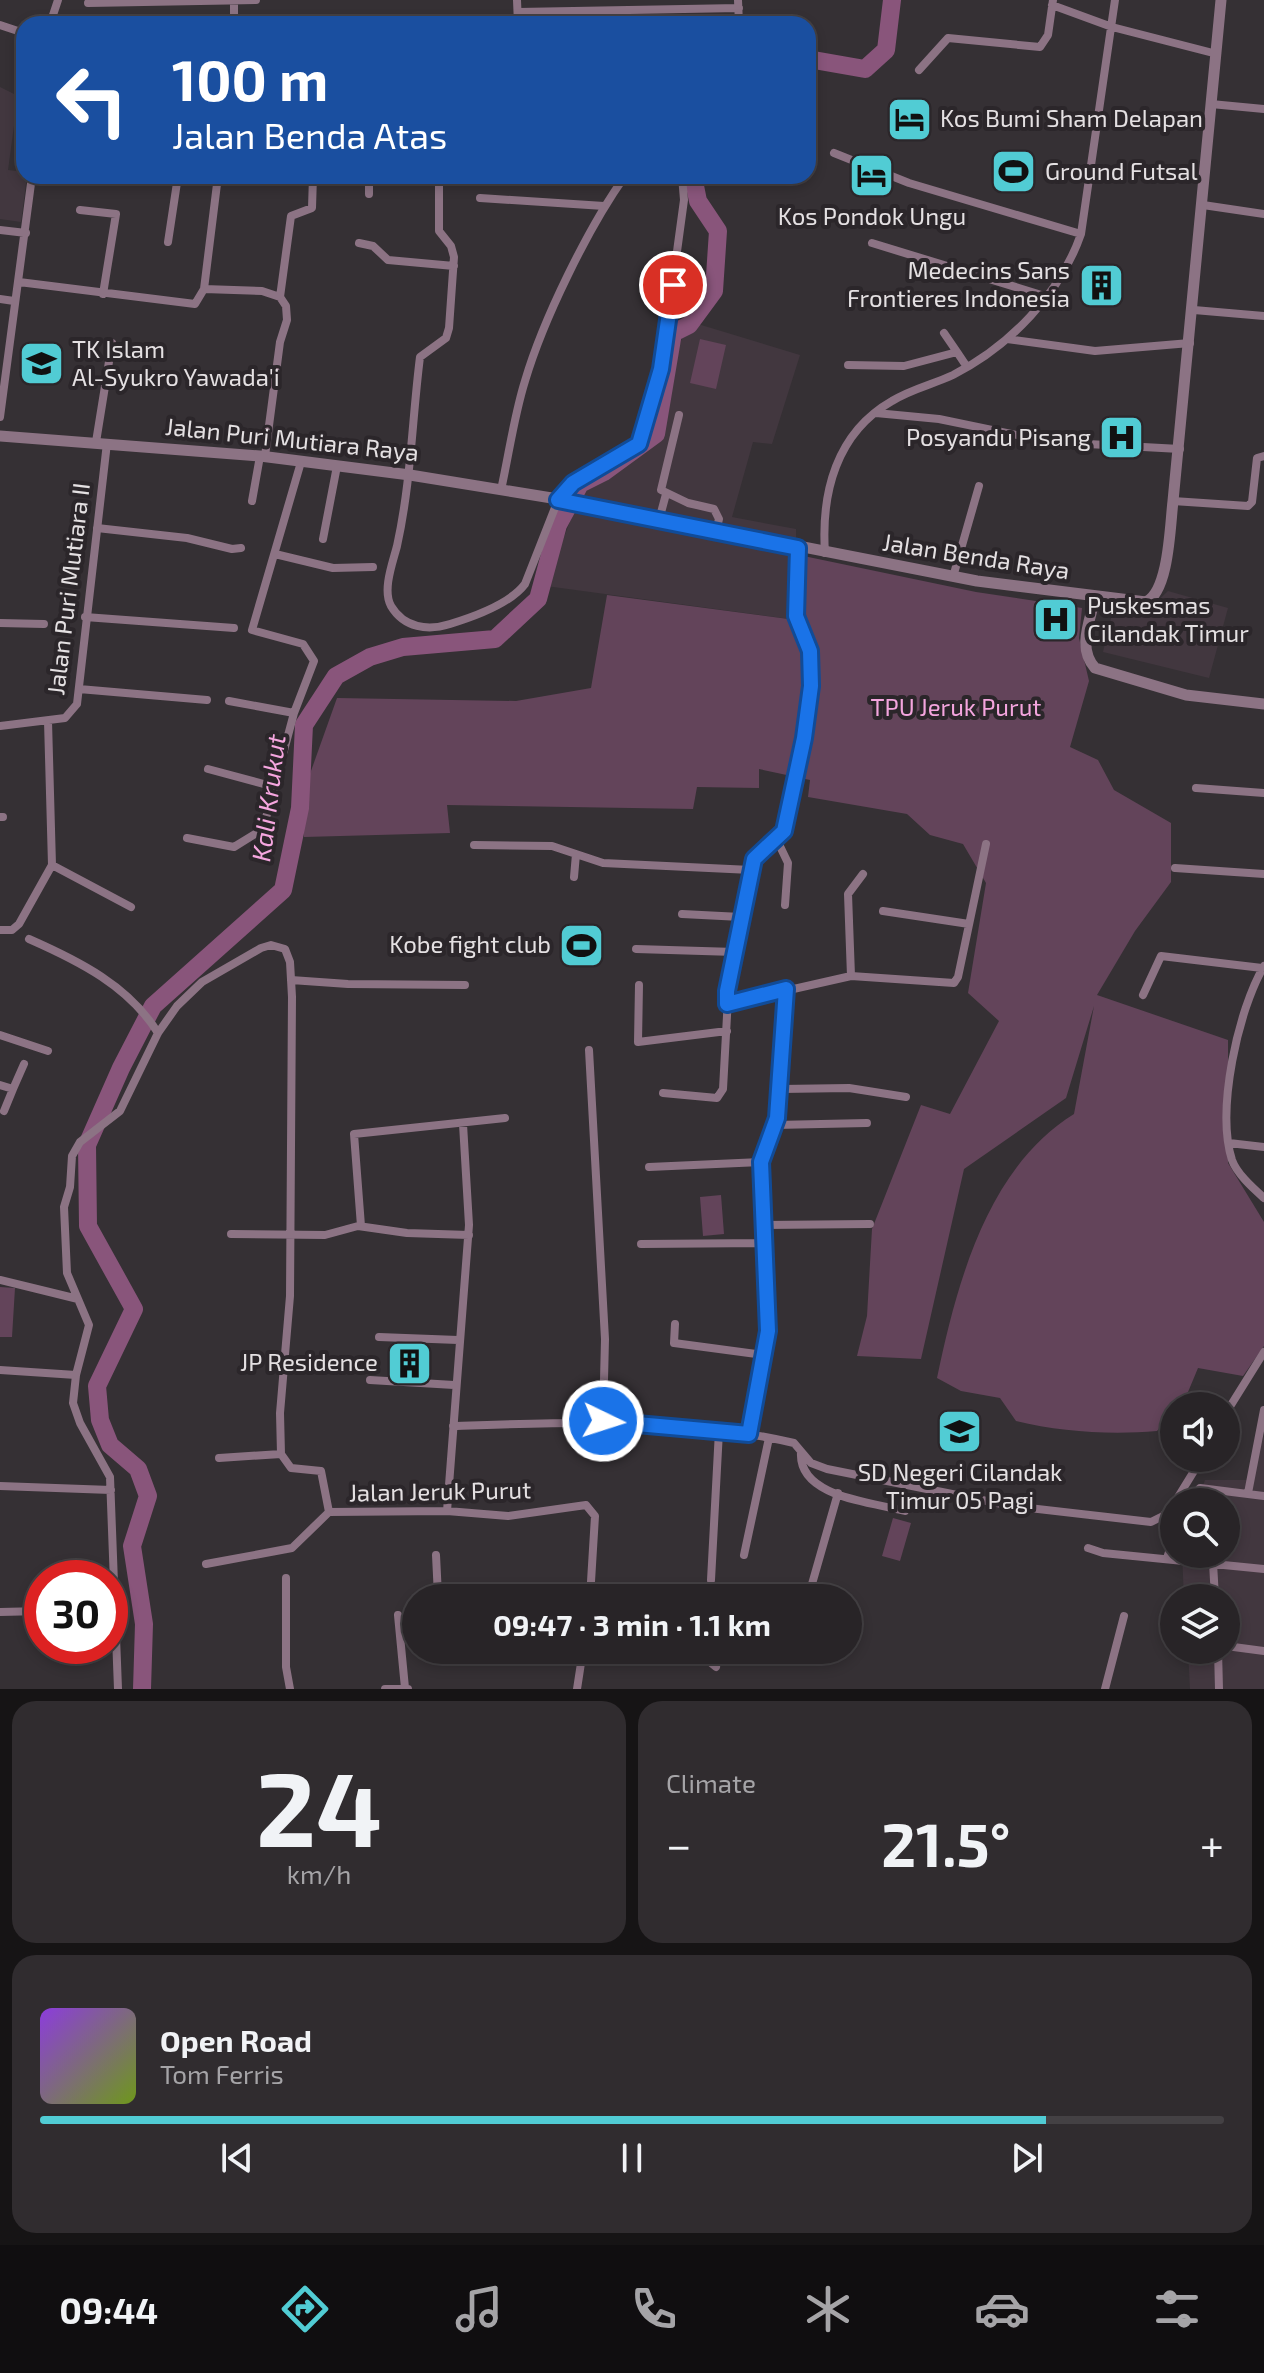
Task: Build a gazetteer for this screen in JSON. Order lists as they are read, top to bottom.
{
  "streets": {
    "street": [
      "Jalan Puri Mutiara Raya",
      "Jalan Benda Raya",
      "Jalan Puri Mutiara II",
      "Jalan Jeruk Purut"
    ]
  },
  "crossings": [
    ["Jalan Puri Mutiara Raya", "Jalan Benda Raya"],
    ["Jalan Puri Mutiara Raya", "Jalan Puri Mutiara II"]
  ],
  "water": ["Kali Krukut"],
  "parks": ["TPU Jeruk Purut"],
  "places": {
    "hotel": ["Kos Bumi Sham Delapan", "Kos Pondok Ungu"],
    "sports": ["Ground Futsal", "Kobe fight club"],
    "building": ["Medecins Sans Frontieres Indonesia", "JP Residence"],
    "school or university": ["TK Islam Al-Syukro Yawada'i", "SD Negeri Cilandak Timur 05 Pagi"],
    "hospital": ["Posyandu Pisang", "Puskesmas Cilandak Timur"]
  },
  "page": {
    "turn": ["100 m", "Jalan Benda Atas"],
    "limit": "30",
    "trip": "09:47 · 3 min · 1.1 km",
    "tile": [
      ["24", "km/h"],
      "Climate"
    ],
    "heat": ["−", "21.5°", "+"],
    "song": ["Open Road", "Tom Ferris"],
    "tabs": "09:44"
  }
}
